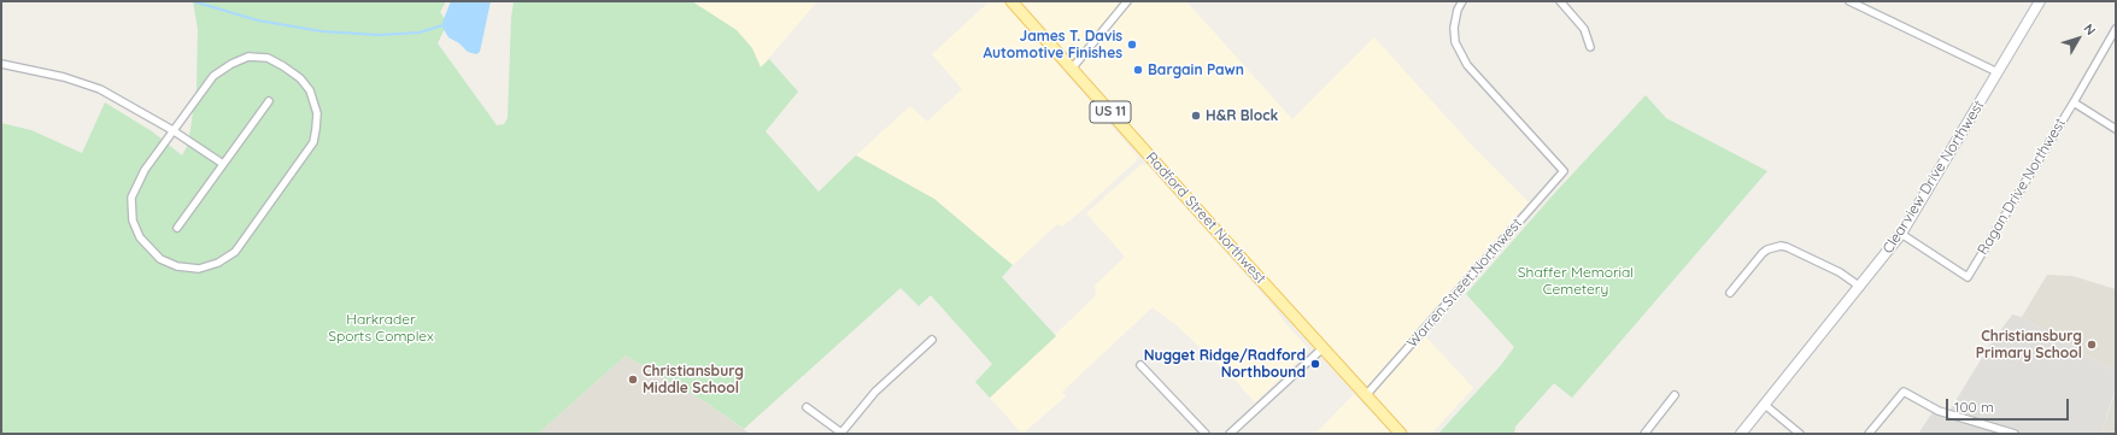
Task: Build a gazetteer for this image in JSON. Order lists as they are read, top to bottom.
{
  "streets": {
    "main road": ["US 11", "Radford Street Northwest"],
    "street": ["Clearview Drive Northwest", "Ragan Drive Northwest", "Warren Street Northwest"]
  },
  "crossings": [
    ["Clearview Drive Northwest", "Ragan Drive Northwest"],
    ["Radford Street Northwest", "Warren Street Northwest"]
  ],
  "parks": ["Shaffer Memorial Cemetery", "Harkrader Sports Complex"],
  "places": [
    "James T. Davis Automotive Finishes",
    "Bargain Pawn",
    "H&R Block",
    "Christiansburg Primary School",
    "Nugget Ridge/Radford Northbound",
    "Christiansburg Middle School"
  ],
  "scale_bar": "100 m",
  "north": "top right"
}
